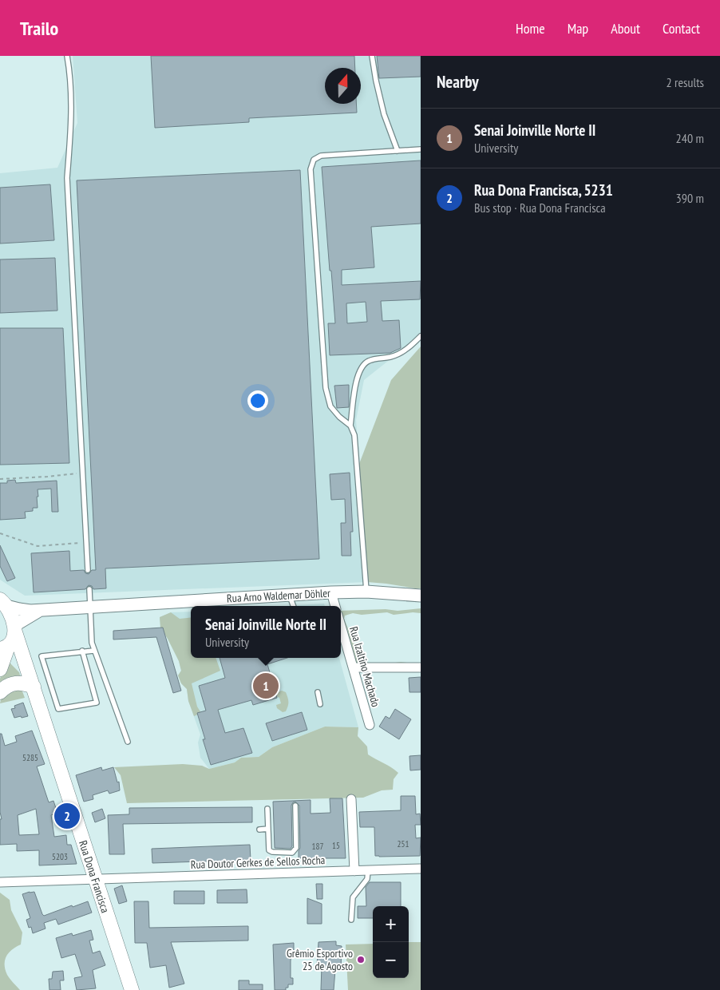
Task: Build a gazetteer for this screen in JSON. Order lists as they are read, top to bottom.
{
  "streets": {
    "main road": ["Rua Arno Waldemar Döhler", "Rua Dona Francisca"],
    "street": ["Rua Izaltino Machado", "Rua Doutor Gerkes de Sellos Rocha"]
  },
  "crossings": [
    ["Rua Arno Waldemar Döhler", "Rua Dona Francisca"],
    ["Rua Doutor Gerkes de Sellos Rocha", "Rua Dona Francisca"]
  ],
  "places": ["Grêmio Esportivo 25 de Agosto"],
  "house_numbers": [
    "5285",
    "251",
    "15",
    "187",
    "5203"
  ],
  "north": "top",
  "page": {
    "header": "Trailo",
    "nav": [
      "Home",
      "Map",
      "About",
      "Contact"
    ],
    "heading": ["Nearby", "2 results"],
    "list": [
      {
        "mark": "1",
        "name": "Senai Joinville Norte II",
        "note": "University",
        "value": "240 m"
      },
      {
        "mark": "2",
        "name": "Rua Dona Francisca, 5231",
        "note": "Bus stop · Rua Dona Francisca",
        "value": "390 m"
      }
    ],
    "popup": ["Senai Joinville Norte II", "University"],
    "pins": ["1", "2"],
    "map_buttons": ["+", "−"]
  }
}
